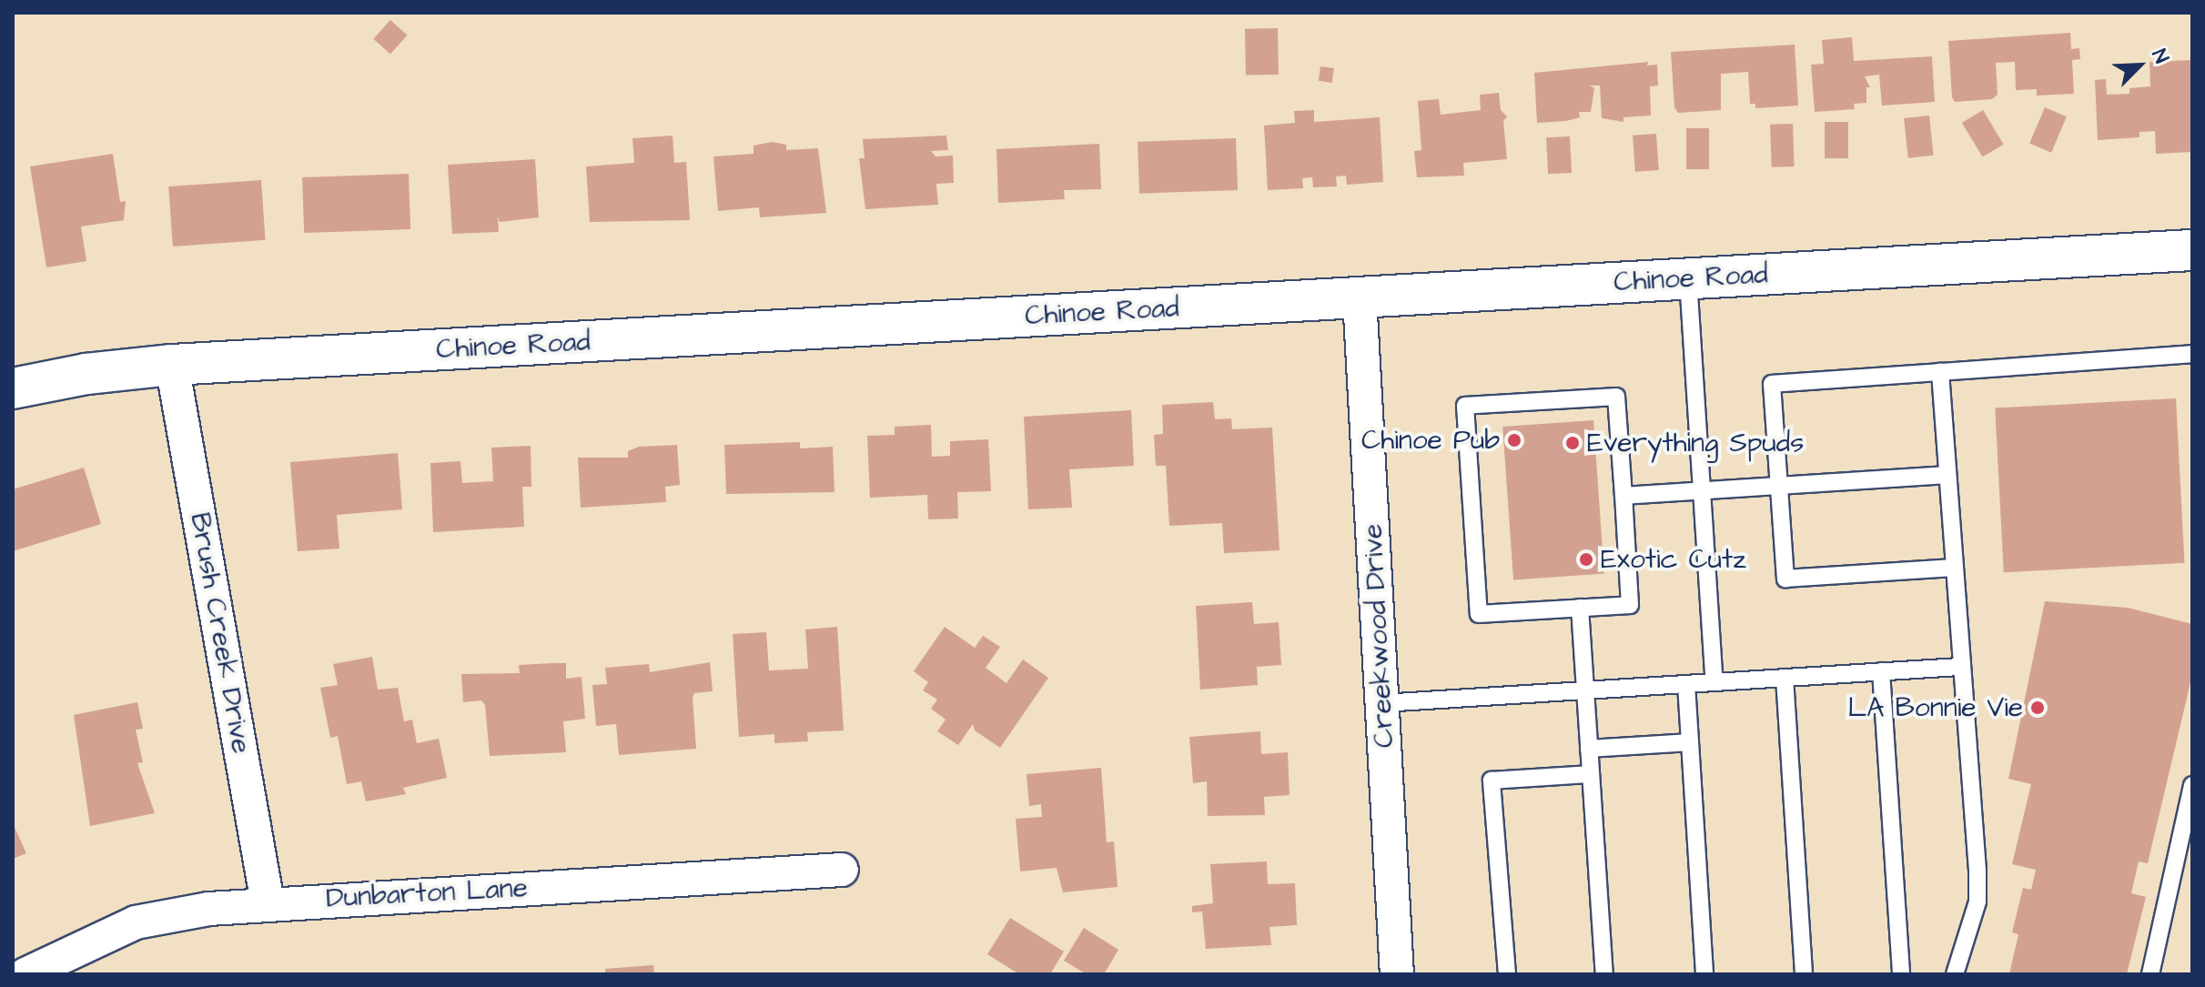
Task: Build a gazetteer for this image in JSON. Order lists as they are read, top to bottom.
{
  "streets": {
    "street": [
      "Chinoe Road",
      "Brush Creek Drive",
      "Creekwood Drive",
      "Dunbarton Lane"
    ]
  },
  "crossings": [
    ["Chinoe Road", "Brush Creek Drive"],
    ["Chinoe Road", "Creekwood Drive"],
    ["Brush Creek Drive", "Dunbarton Lane"]
  ],
  "places": [
    "Chinoe Pub",
    "Everything Spuds",
    "Exotic Cutz",
    "LA Bonnie Vie"
  ],
  "north": "top right"
}
